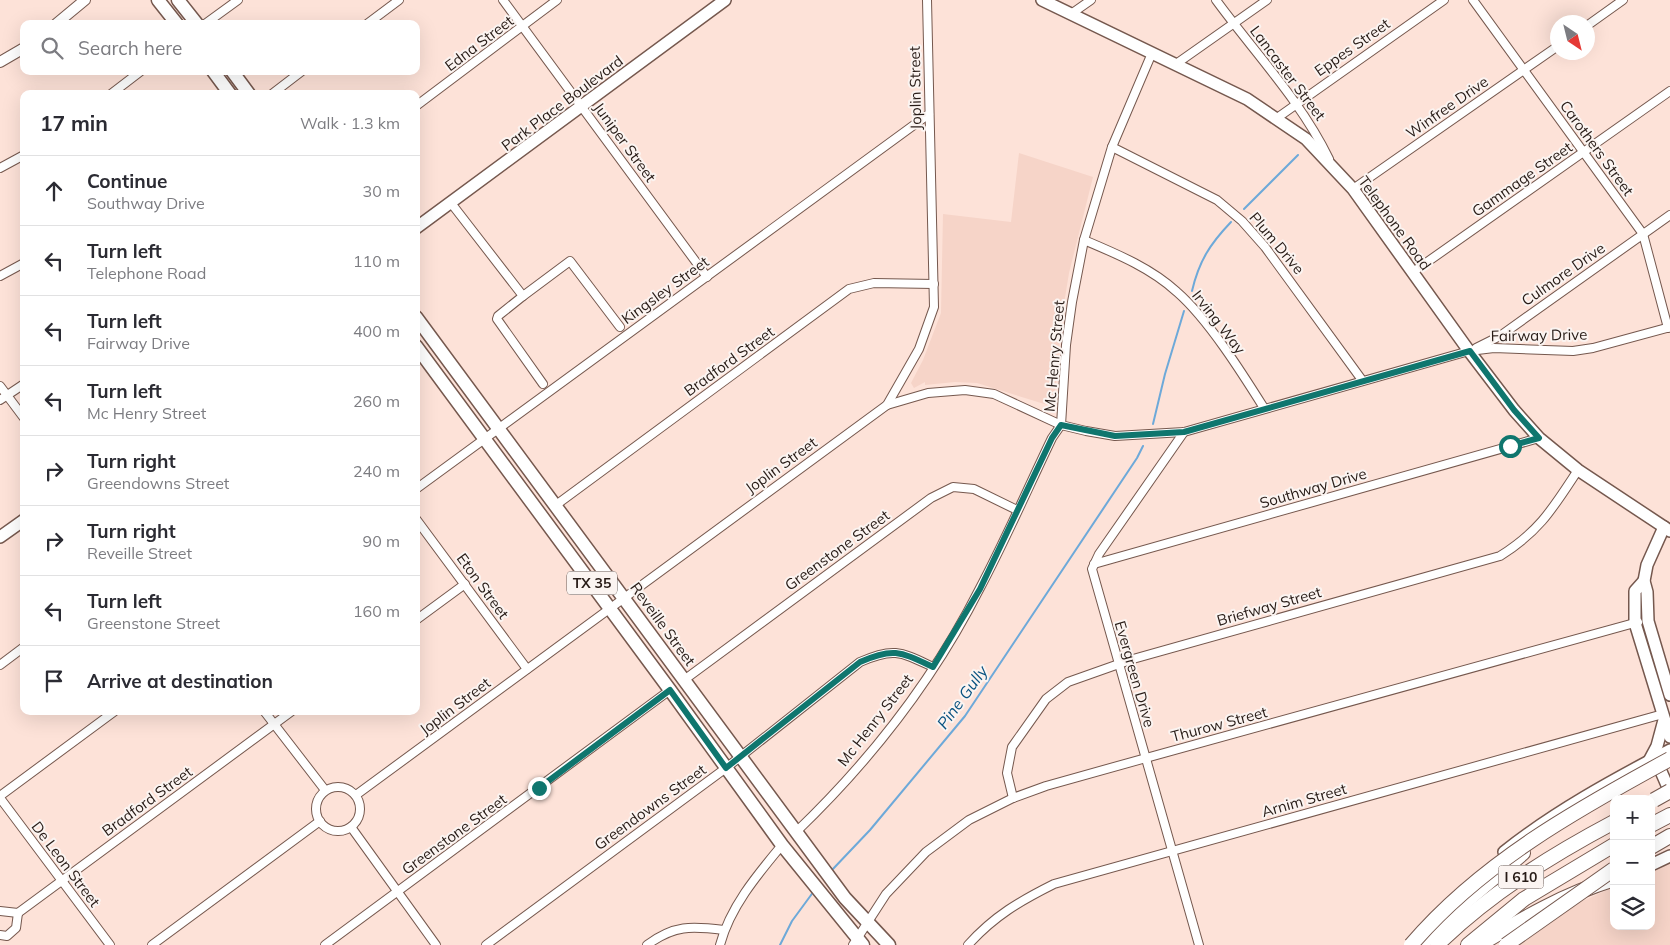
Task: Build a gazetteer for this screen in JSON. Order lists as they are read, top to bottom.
{
  "streets": {
    "highway": ["I 610"],
    "main road": [
      "Park Place Boulevard",
      "Telephone Road",
      "TX 35",
      "Reveille Street"
    ],
    "street": [
      "Edna Street",
      "Eppes Street",
      "Lancaster Street",
      "Joplin Street",
      "Winfree Drive",
      "Juniper Street",
      "Carothers Street",
      "Gammage Street",
      "Plum Drive",
      "Culmore Drive",
      "Kingsley Street",
      "Irving Way",
      "Fairway Drive",
      "Mc Henry Street",
      "Bradford Street",
      "Southway Drive",
      "Greenstone Street",
      "Eton Street",
      "Briefway Street",
      "Evergreen Drive",
      "Thurow Street",
      "Arnim Street",
      "Greendowns Street",
      "De Leon Street"
    ]
  },
  "crossings": [
    ["Edna Street", "Juniper Street"],
    ["Eppes Street", "Lancaster Street"],
    ["Eppes Street", "Telephone Road"],
    ["Lancaster Street", "Telephone Road"],
    ["Joplin Street", "Kingsley Street"],
    ["Joplin Street", "Fairway Drive"],
    ["Joplin Street", "Bradford Street"],
    ["Joplin Street", "TX 35"],
    ["Joplin Street", "Eton Street"],
    ["Joplin Street", "Reveille Street"],
    ["Park Place Boulevard", "Juniper Street"],
    ["Winfree Drive", "Carothers Street"],
    ["Winfree Drive", "Telephone Road"],
    ["Juniper Street", "Kingsley Street"],
    ["Carothers Street", "Gammage Street"],
    ["Carothers Street", "Culmore Drive"],
    ["Carothers Street", "Fairway Drive"],
    ["Gammage Street", "Telephone Road"],
    ["Telephone Road", "Culmore Drive"],
    ["Telephone Road", "Fairway Drive"],
    ["Telephone Road", "Mc Henry Street"],
    ["Telephone Road", "Southway Drive"],
    ["Telephone Road", "Briefway Street"],
    ["Plum Drive", "Fairway Drive"],
    ["Plum Drive", "Mc Henry Street"],
    ["Culmore Drive", "Fairway Drive"],
    ["Kingsley Street", "TX 35"],
    ["Kingsley Street", "Reveille Street"],
    ["Irving Way", "Fairway Drive"],
    ["Irving Way", "Mc Henry Street"],
    ["Fairway Drive", "Mc Henry Street"],
    ["Mc Henry Street", "Greenstone Street"],
    ["Mc Henry Street", "Reveille Street"],
    ["Mc Henry Street", "Greendowns Street"],
    ["Bradford Street", "Reveille Street"],
    ["Bradford Street", "De Leon Street"],
    ["Southway Drive", "Evergreen Drive"],
    ["Greenstone Street", "TX 35"],
    ["Greenstone Street", "Reveille Street"],
    ["TX 35", "Thurow Street"],
    ["TX 35", "Greendowns Street"],
    ["Briefway Street", "Evergreen Drive"],
    ["Briefway Street", "Thurow Street"],
    ["Reveille Street", "Thurow Street"],
    ["Reveille Street", "Greendowns Street"],
    ["Evergreen Drive", "Thurow Street"],
    ["Evergreen Drive", "Arnim Street"]
  ],
  "water": ["Pine Gully"],
  "north": "bottom right",
  "page": {
    "search": "Search here",
    "heading": ["17 min", "Walk · 1.3 km"],
    "list": [
      ["Continue", "Southway Drive", "30 m"],
      ["Turn left", "Telephone Road", "110 m"],
      ["Turn left", "Fairway Drive", "400 m"],
      ["Turn left", "Mc Henry Street", "260 m"],
      ["Turn right", "Greendowns Street", "240 m"],
      ["Turn right", "Reveille Street", "90 m"],
      ["Turn left", "Greenstone Street", "160 m"],
      "Arrive at destination"
    ],
    "map_buttons": ["+", "−"]
  }
}
